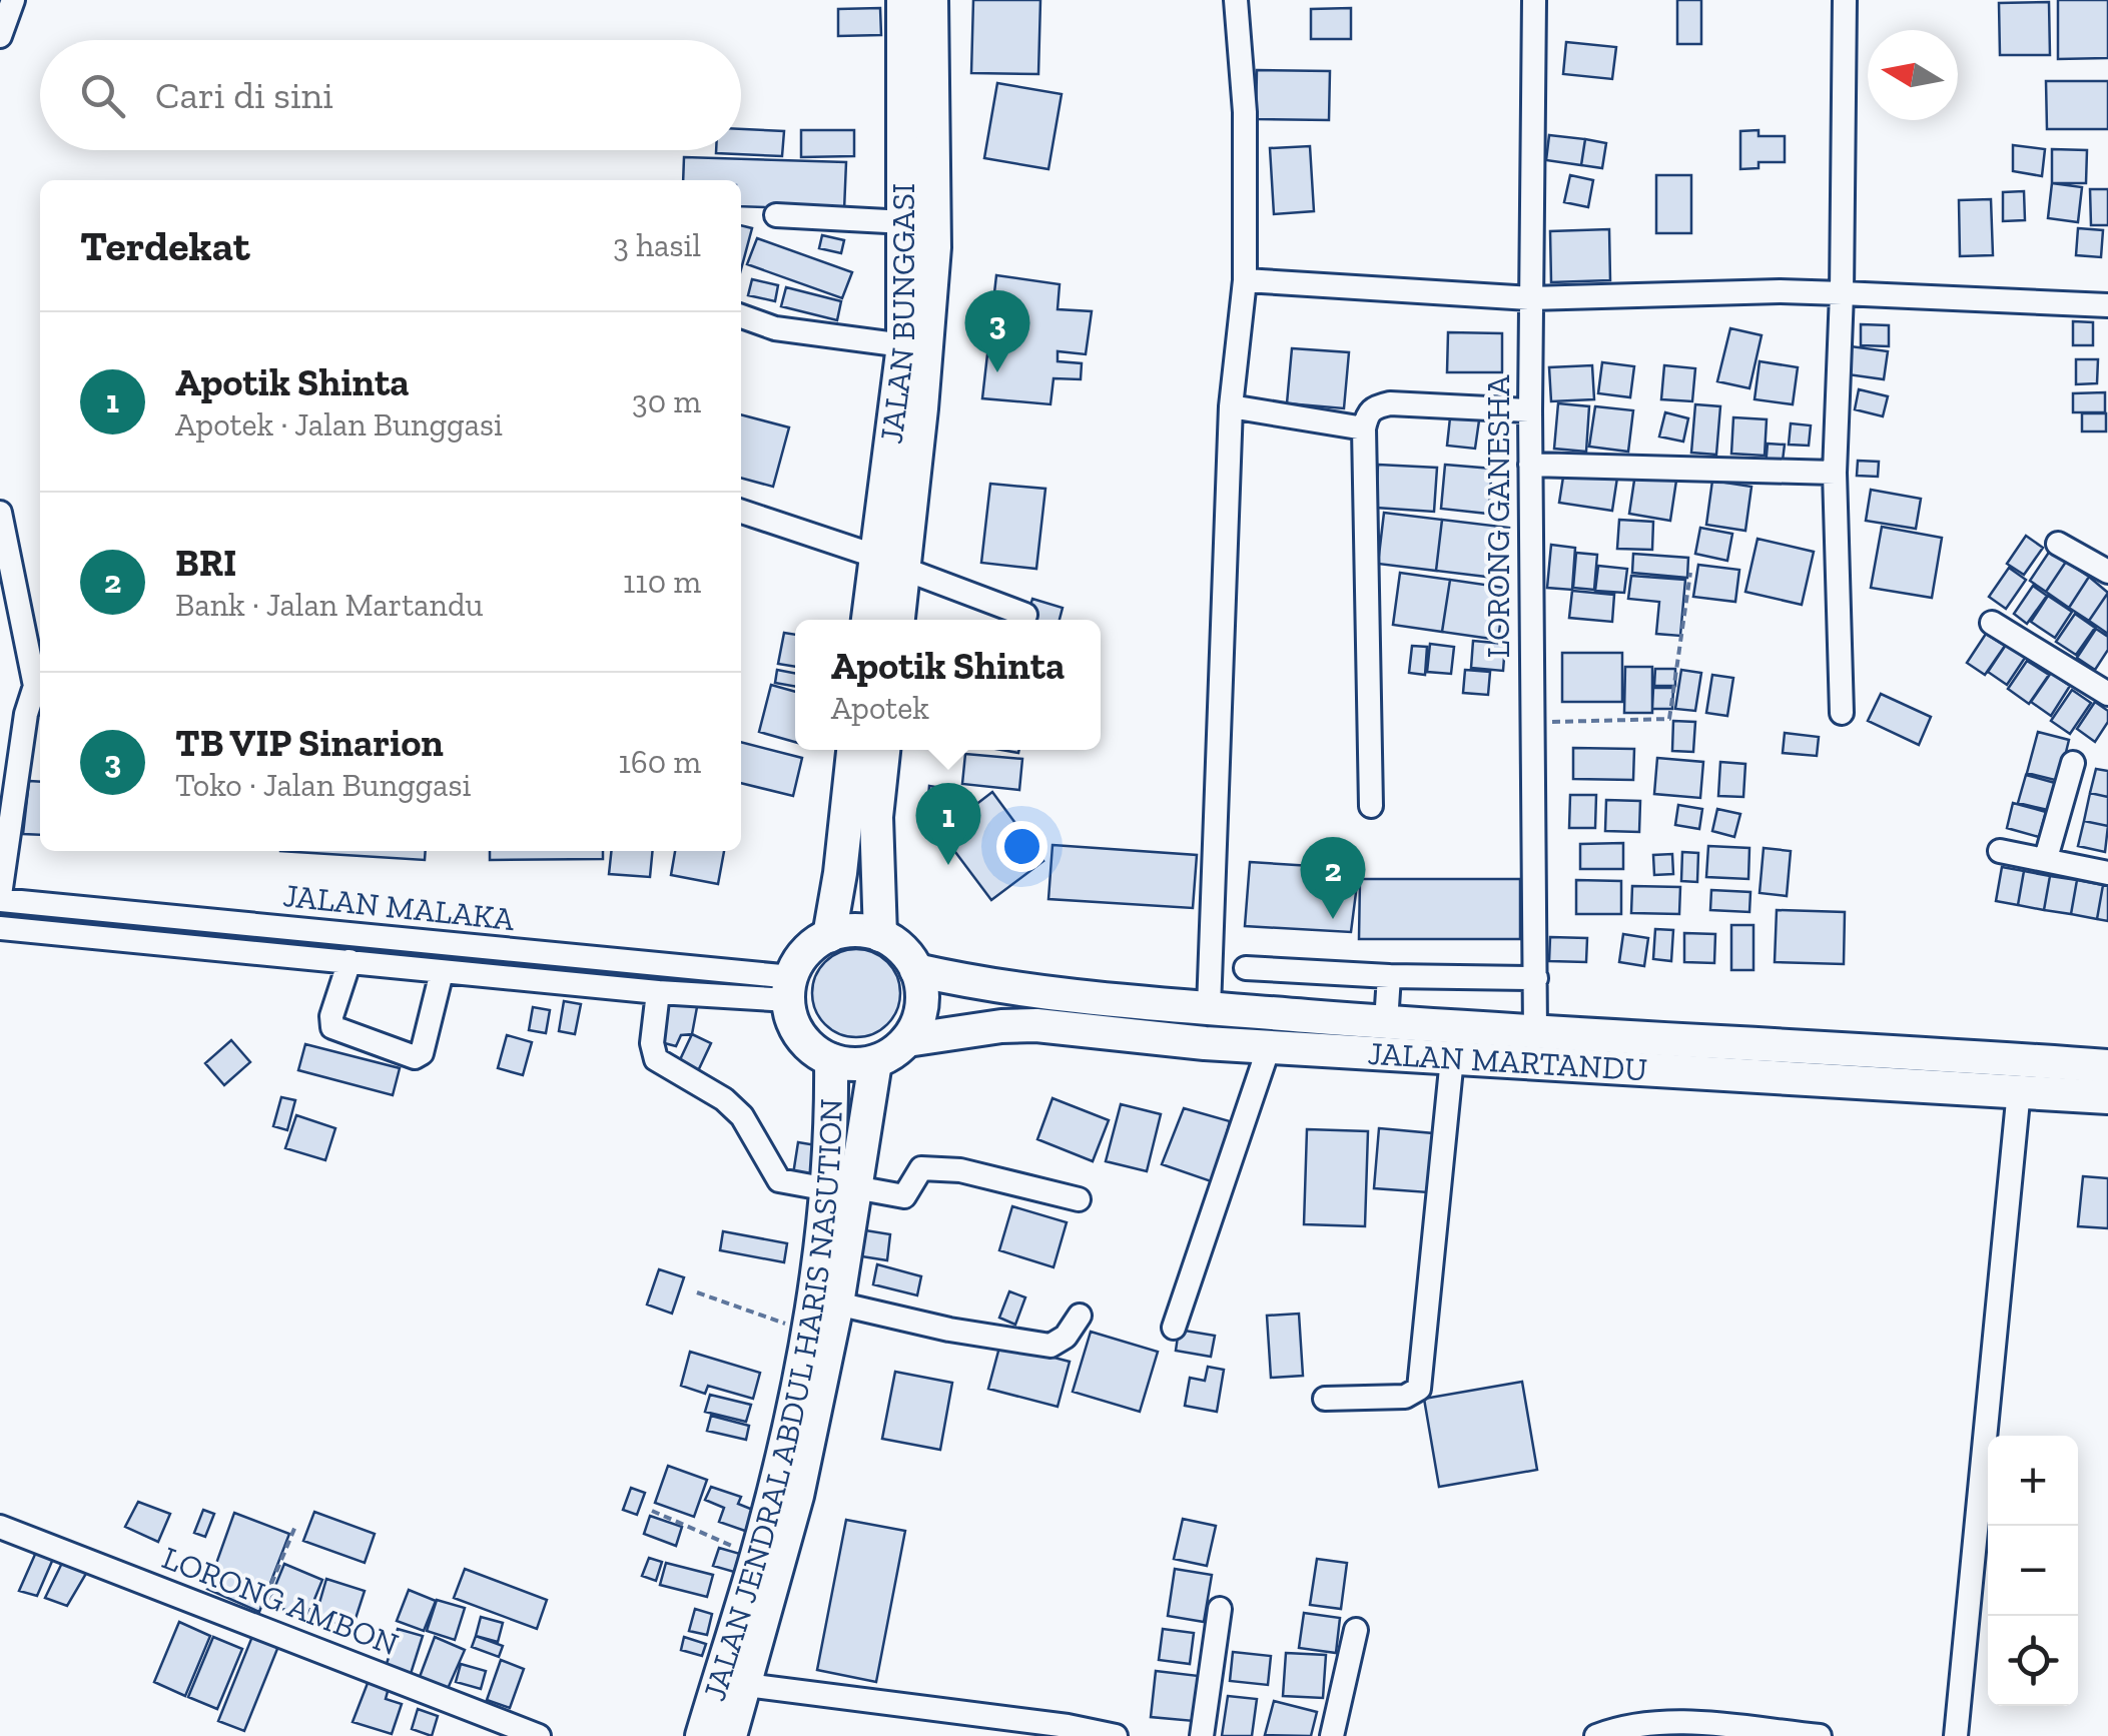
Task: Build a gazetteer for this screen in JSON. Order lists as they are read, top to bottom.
{
  "streets": {
    "highway": ["JALAN BUNGGASI", "JALAN MARTANDU", "JALAN JENDRAL ABDUL HARIS NASUTION"],
    "street": ["LORONG GANESHA", "JALAN MALAKA", "LORONG AMBON"]
  },
  "crossings": [
    ["LORONG GANESHA", "JALAN MARTANDU"],
    ["JALAN MALAKA", "JALAN MARTANDU"],
    ["JALAN MALAKA", "JALAN JENDRAL ABDUL HARIS NASUTION"],
    ["JALAN MARTANDU", "JALAN JENDRAL ABDUL HARIS NASUTION"]
  ],
  "north": "left",
  "page": {
    "search": "Cari di sini",
    "heading": ["Terdekat", "3 hasil"],
    "pins": ["3", "1", "2"],
    "list": [
      {
        "mark": "1",
        "name": "Apotik Shinta",
        "note": "Apotek · Jalan Bunggasi",
        "value": "30 m"
      },
      {
        "mark": "2",
        "name": "BRI",
        "note": "Bank · Jalan Martandu",
        "value": "110 m"
      },
      {
        "mark": "3",
        "name": "TB VIP Sinarion",
        "note": "Toko · Jalan Bunggasi",
        "value": "160 m"
      }
    ],
    "popup": ["Apotik Shinta", "Apotek"],
    "map_buttons": ["+", "−"]
  }
}
